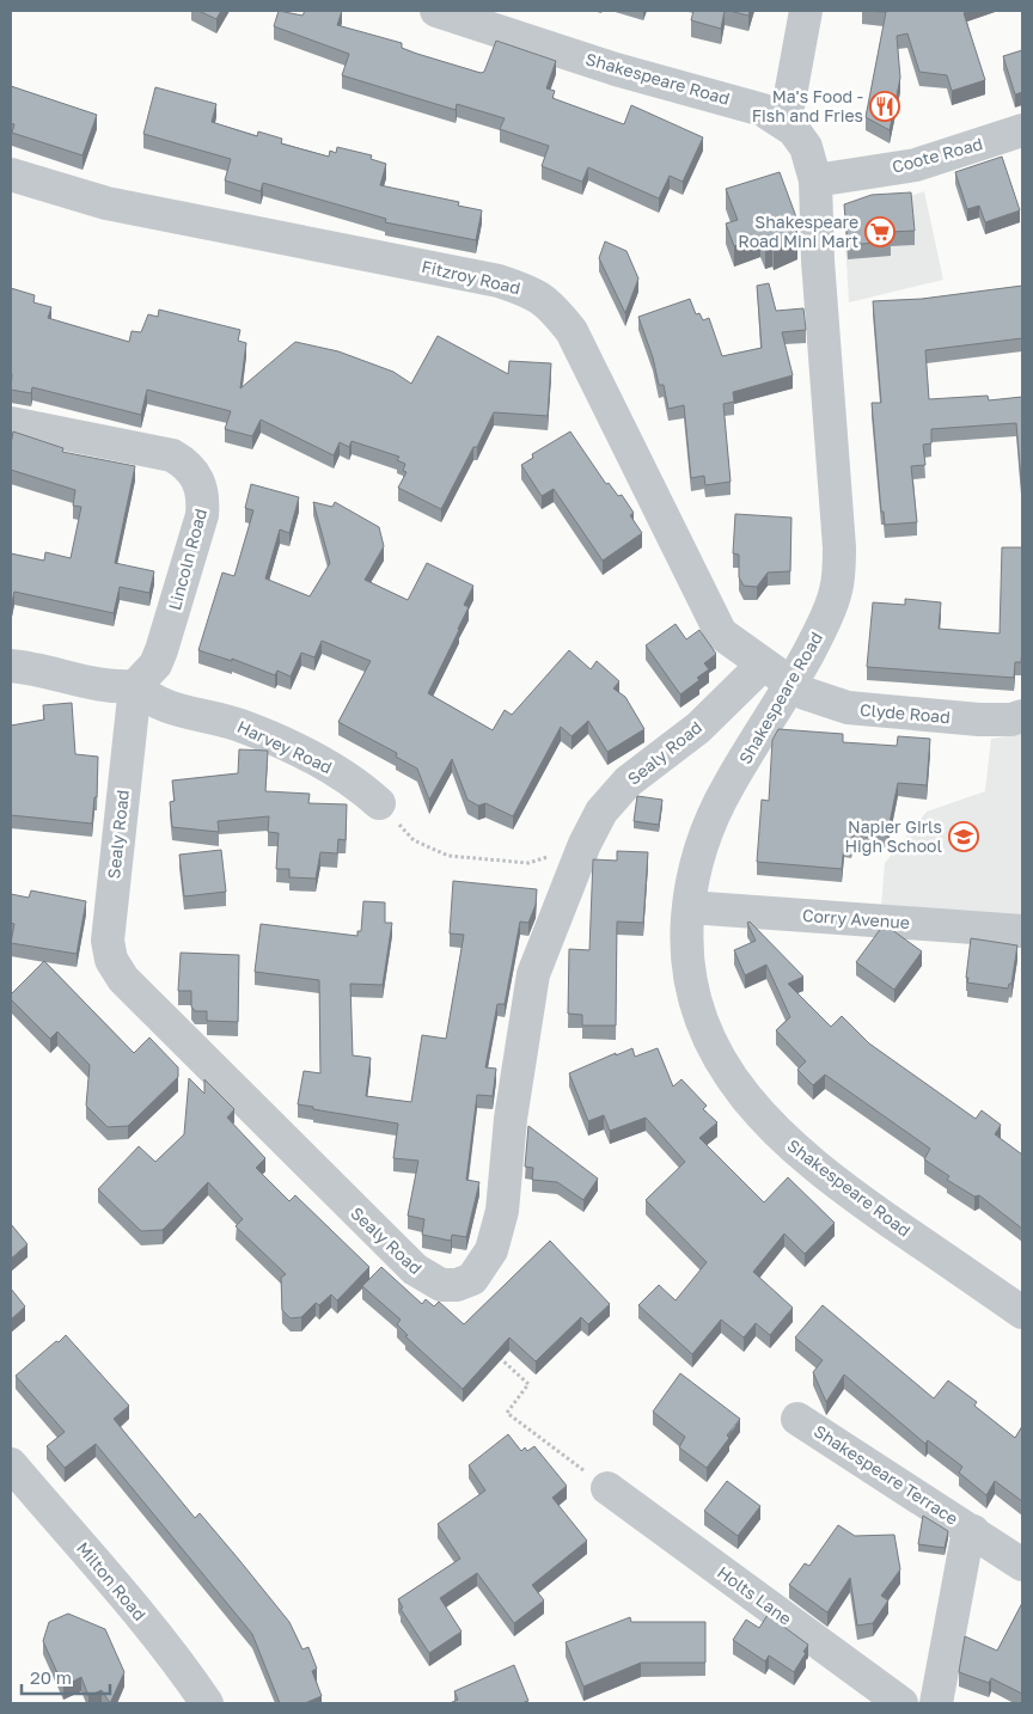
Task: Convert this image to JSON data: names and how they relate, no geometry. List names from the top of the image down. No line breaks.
{"streets":{"street":["Shakespeare Road","Coote Road","Fitzroy Road","Lincoln Road","Clyde Road","Harvey Road","Sealy Road","Corry Avenue","Shakespeare Terrace","Milton Road","Holts Lane"]},"crossings":[["Shakespeare Road","Coote Road"],["Shakespeare Road","Fitzroy Road"],["Shakespeare Road","Clyde Road"],["Shakespeare Road","Corry Avenue"],["Fitzroy Road","Clyde Road"],["Fitzroy Road","Sealy Road"],["Lincoln Road","Harvey Road"],["Lincoln Road","Sealy Road"],["Harvey Road","Sealy Road"]],"places":{"restaurant":["Ma's Food - Fish and Fries"],"supermarket":["Shakespeare Road Mini Mart"],"school or university":["Napier Girls High School"]},"scale_bar":"20 m"}
